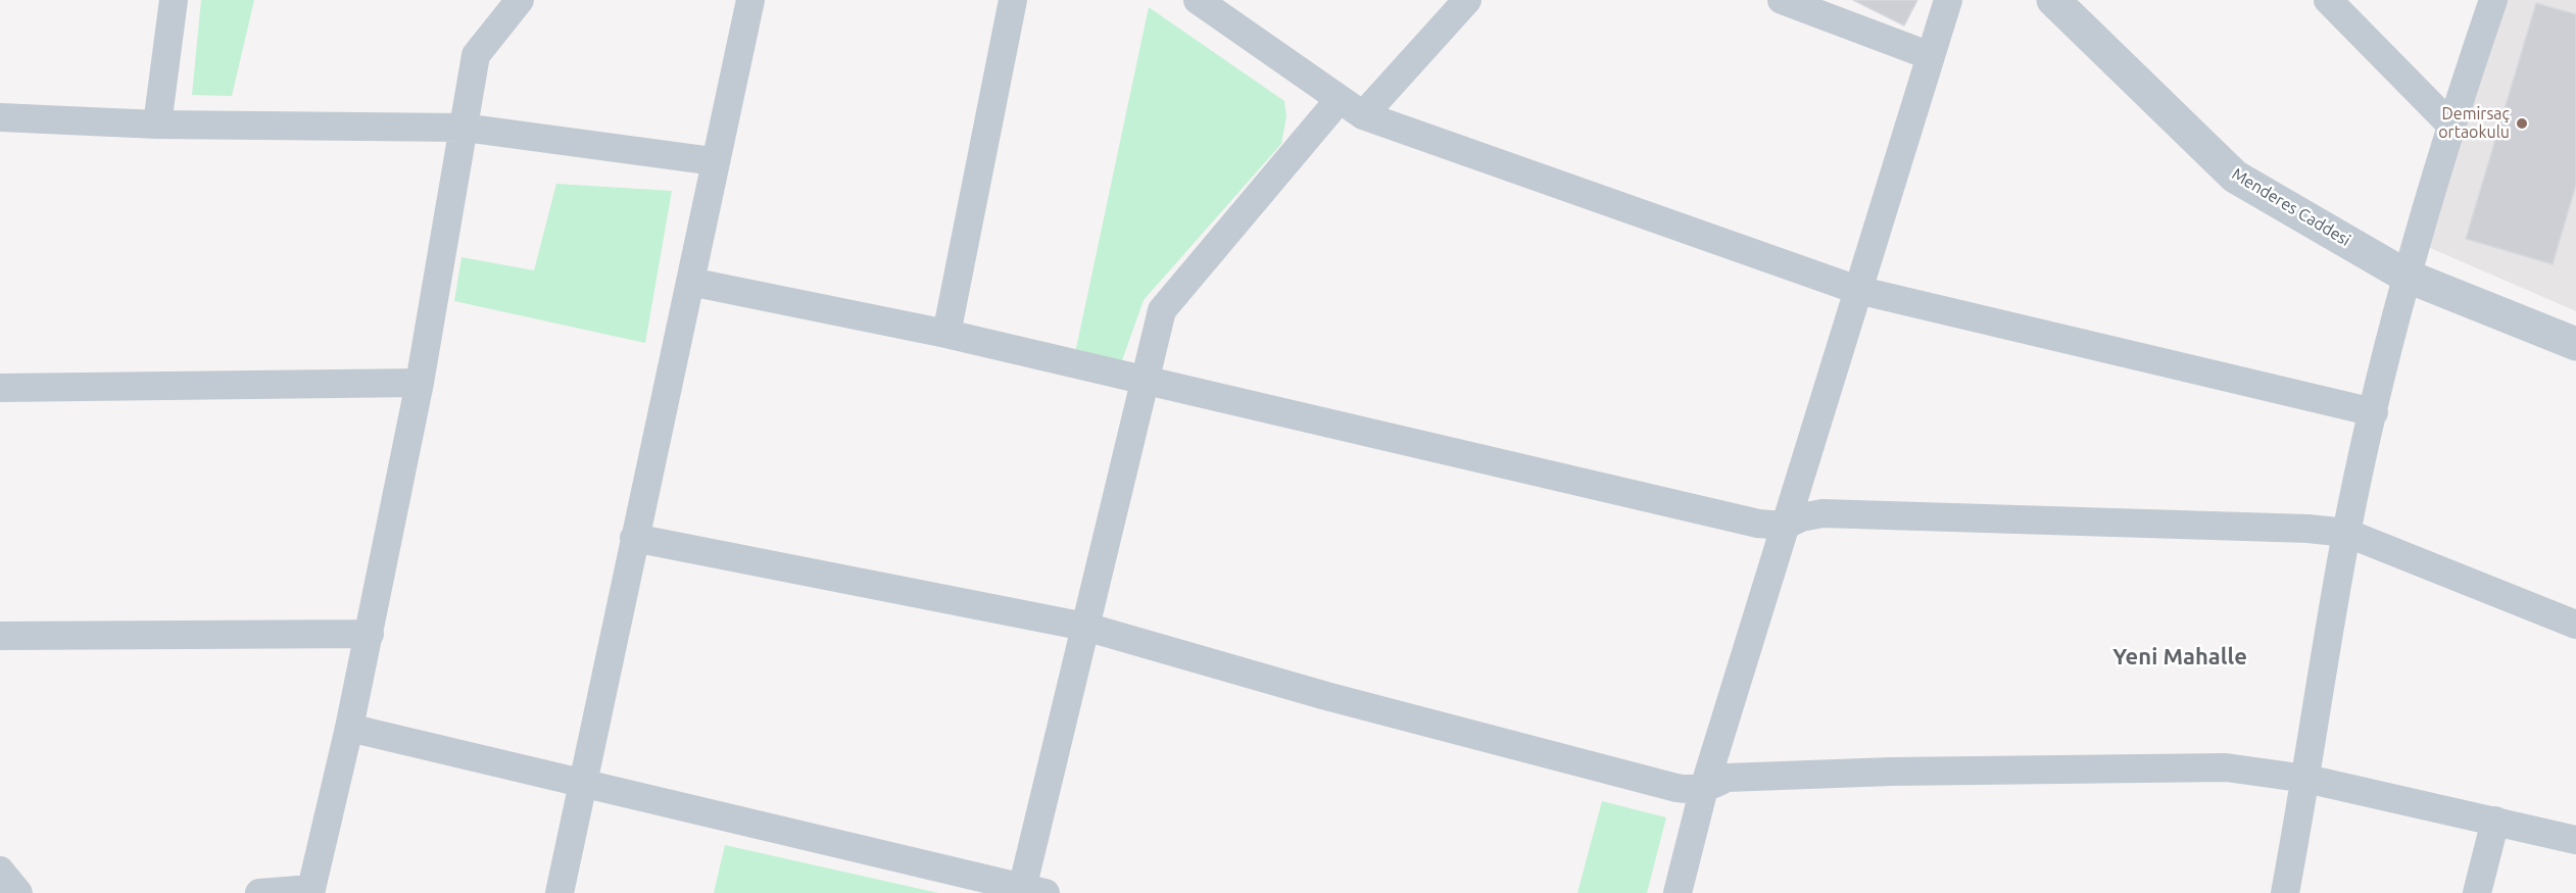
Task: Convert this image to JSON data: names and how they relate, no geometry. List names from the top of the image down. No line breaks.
{"streets":{"street":["Menderes Caddesi"]},"districts":["Yeni Mahalle"],"places":["Demirsaç ortaokulu"]}
